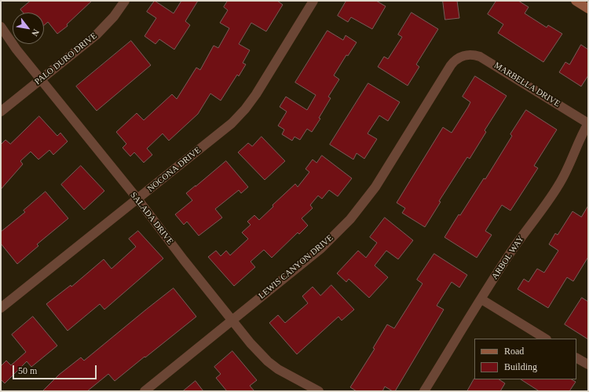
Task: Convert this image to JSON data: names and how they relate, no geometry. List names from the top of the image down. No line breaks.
{"streets":{"street":["PALO DURO DRIVE","MARBELLA DRIVE","NOCONA DRIVE","SALADA DRIVE","ARBOL WAY","LEWIS CANYON DRIVE"]},"crossings":[["PALO DURO DRIVE","SALADA DRIVE"],["MARBELLA DRIVE","ARBOL WAY"],["MARBELLA DRIVE","LEWIS CANYON DRIVE"],["NOCONA DRIVE","SALADA DRIVE"],["SALADA DRIVE","LEWIS CANYON DRIVE"]],"legend":["Road","Building"],"scale_bar":"50 m","north":"bottom right"}
